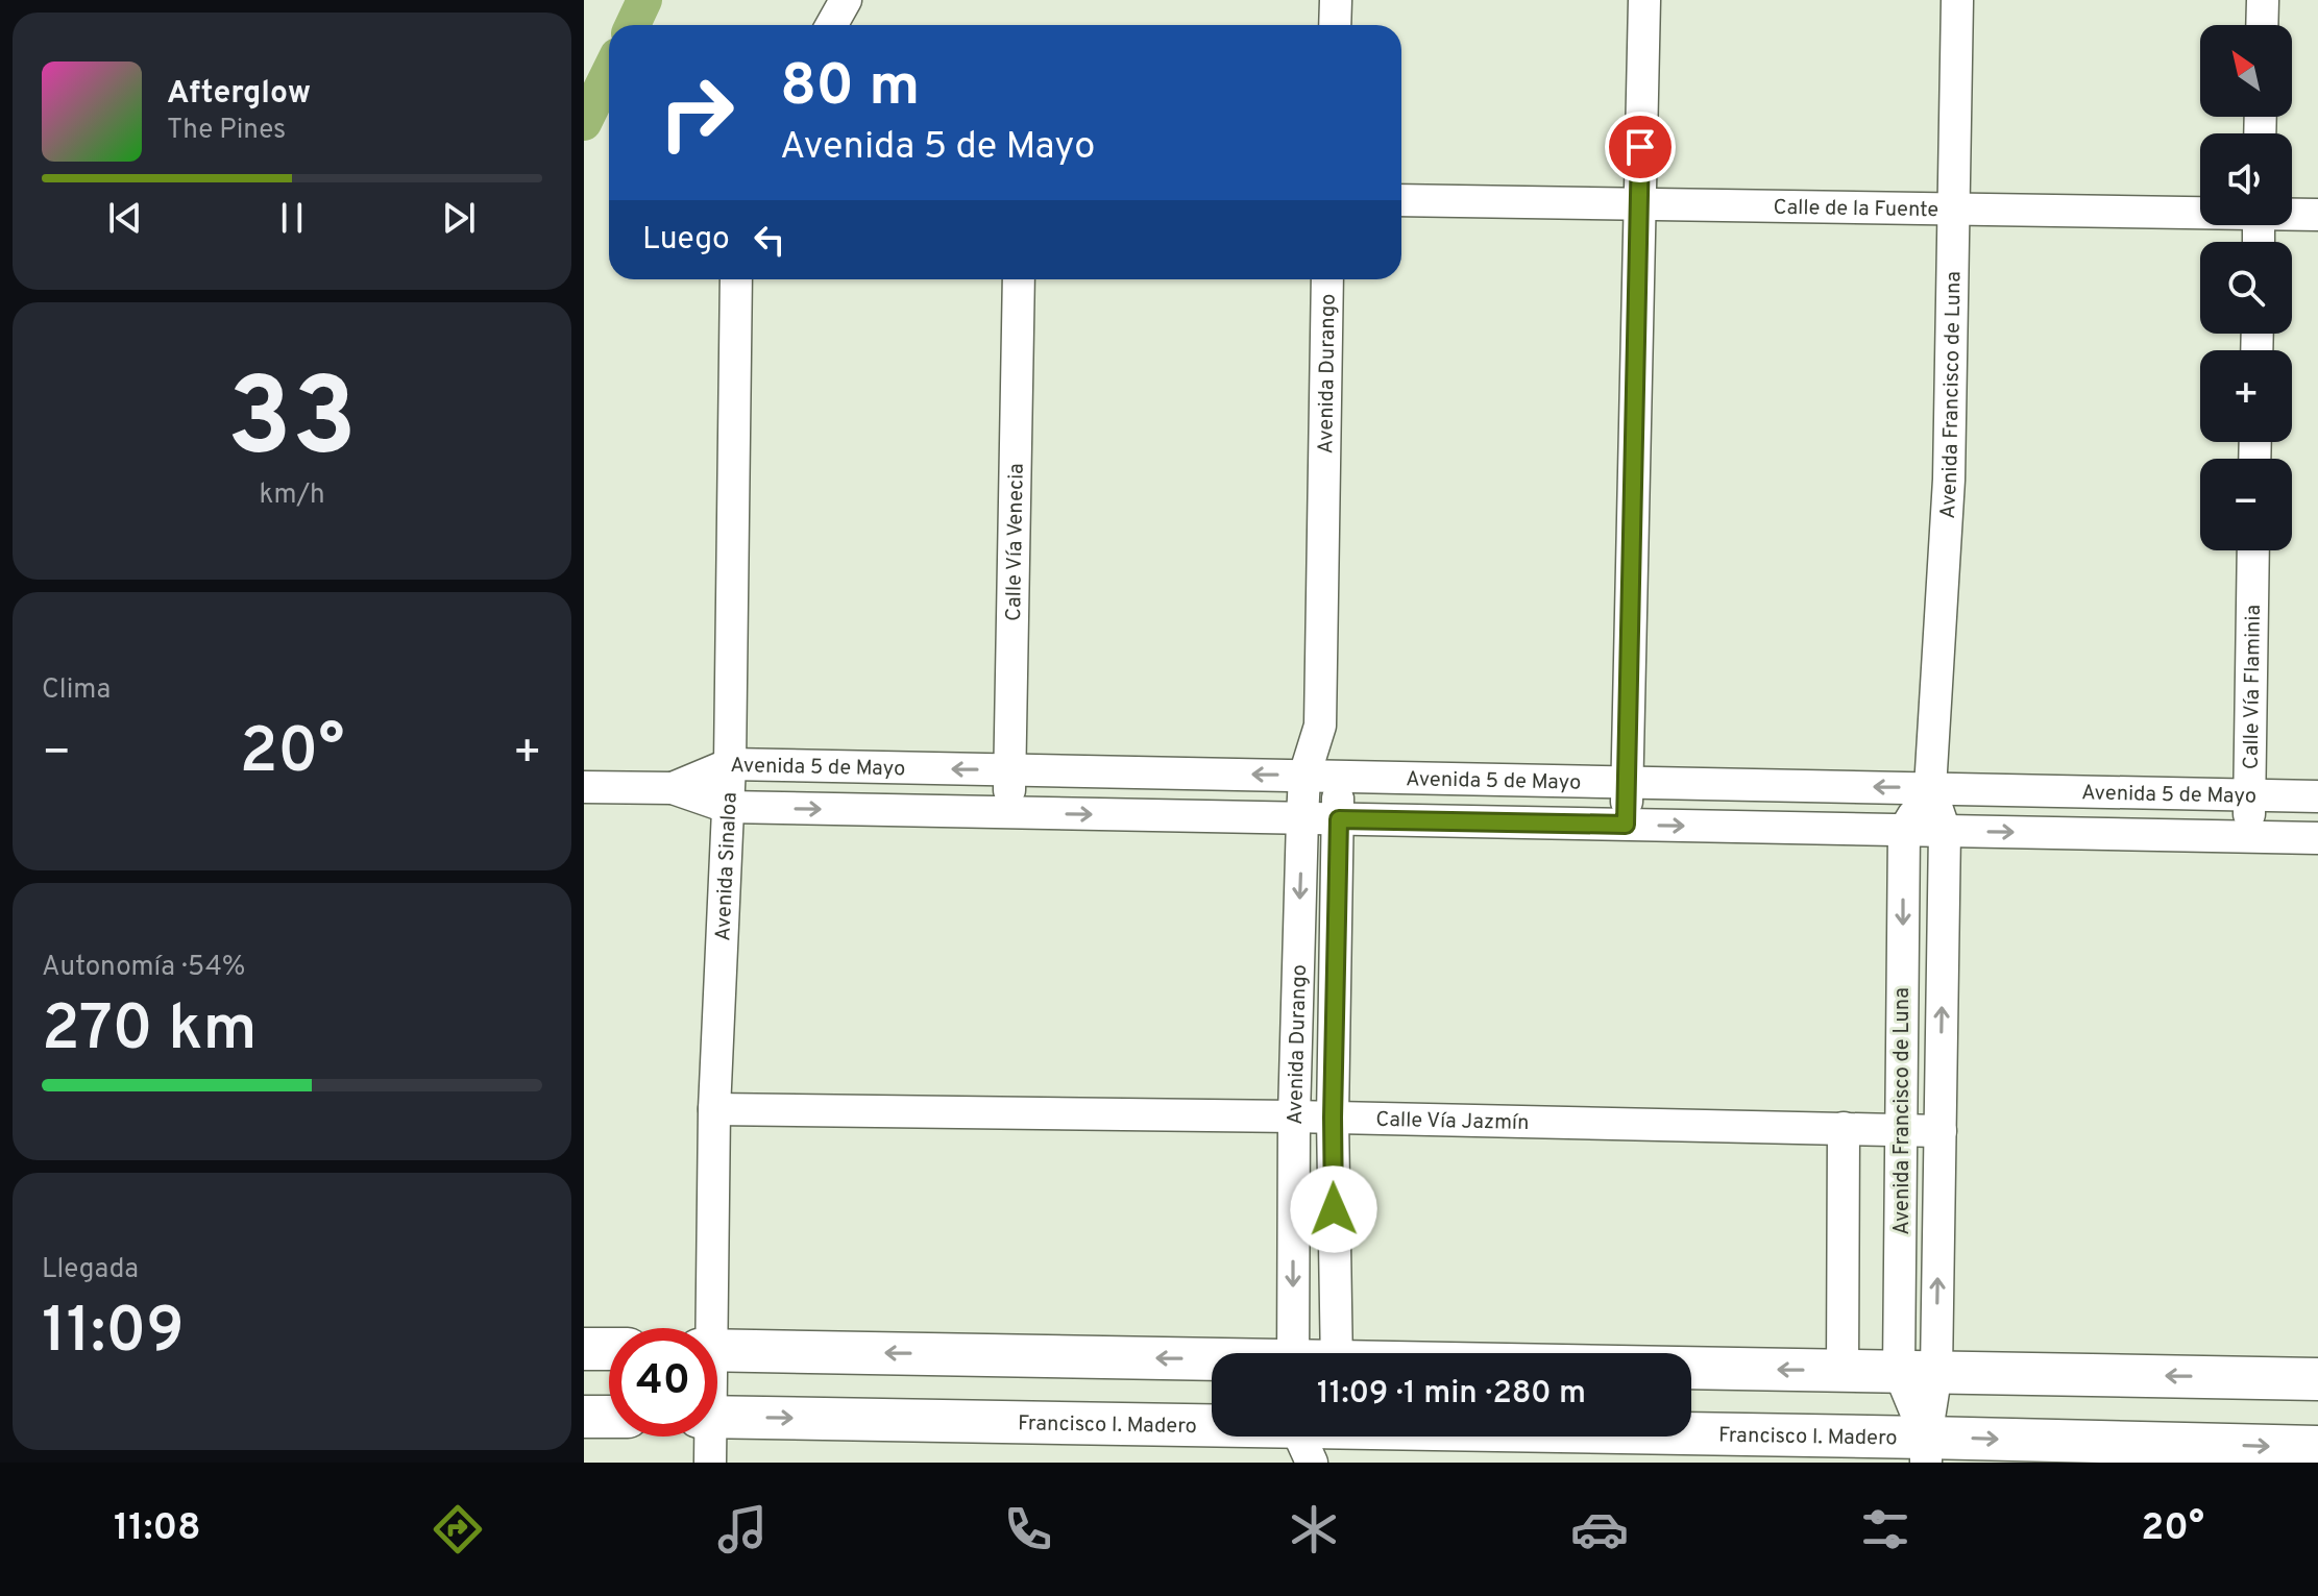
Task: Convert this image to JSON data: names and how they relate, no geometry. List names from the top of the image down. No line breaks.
{"streets":{"main road":["Francisco I. Madero"],"street":["Calle de la Fuente","Avenida Durango","Avenida Francisco de Luna","Calle Vía Venecia","Calle Vía Flaminia","Avenida 5 de Mayo","Avenida Sinaloa","Calle Vía Jazmín"]},"crossings":[["Calle de la Fuente","Avenida Francisco de Luna"],["Avenida Durango","Avenida 5 de Mayo"],["Avenida Durango","Calle Vía Jazmín"],["Avenida Francisco de Luna","Avenida 5 de Mayo"],["Avenida Francisco de Luna","Calle Vía Jazmín"],["Avenida Francisco de Luna","Francisco I. Madero"],["Calle Vía Venecia","Avenida 5 de Mayo"],["Calle Vía Flaminia","Avenida 5 de Mayo"],["Avenida 5 de Mayo","Avenida Sinaloa"],["Avenida Sinaloa","Calle Vía Jazmín"]],"north":"top left","page":{"map_buttons":["+","−"],"turn":["80 m","Avenida 5 de Mayo"],"song":["Afterglow","The Pines"],"then":"Luego","tile":[["33","km/h"],"Clima",["Autonomía · 54%","270 km"],["Llegada","11:09"]],"heat":["−","20°","+"],"limit":"40","trip":"11:09 · 1 min · 280 m","tabs":["11:08","20°"]}}
